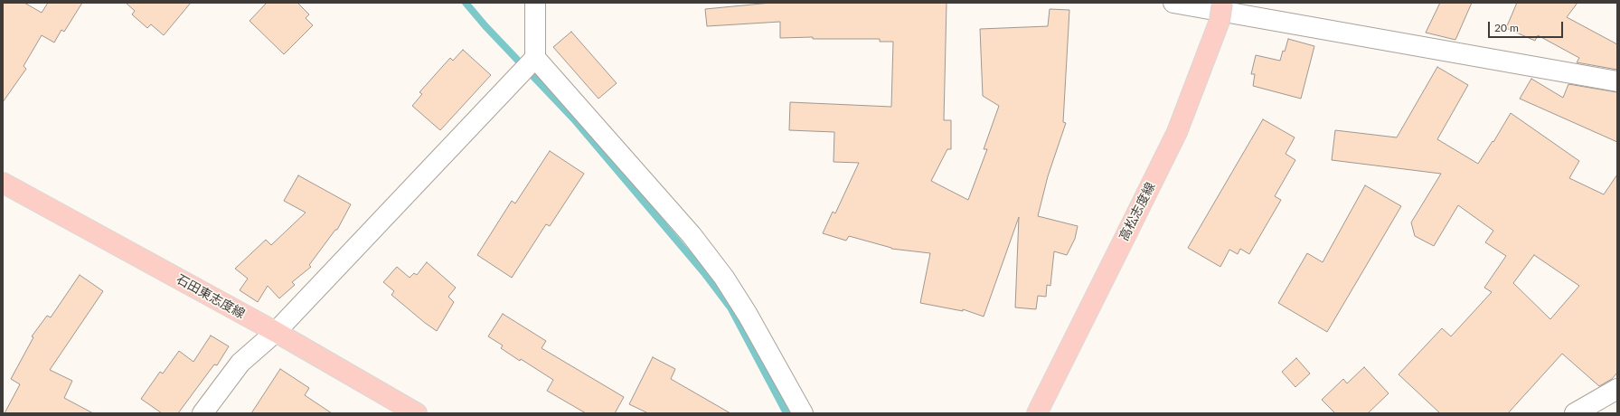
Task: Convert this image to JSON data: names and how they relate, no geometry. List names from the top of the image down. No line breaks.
{"streets":{"main road":["高松志度線","石田東志度線"]},"scale_bar":"20 m"}
